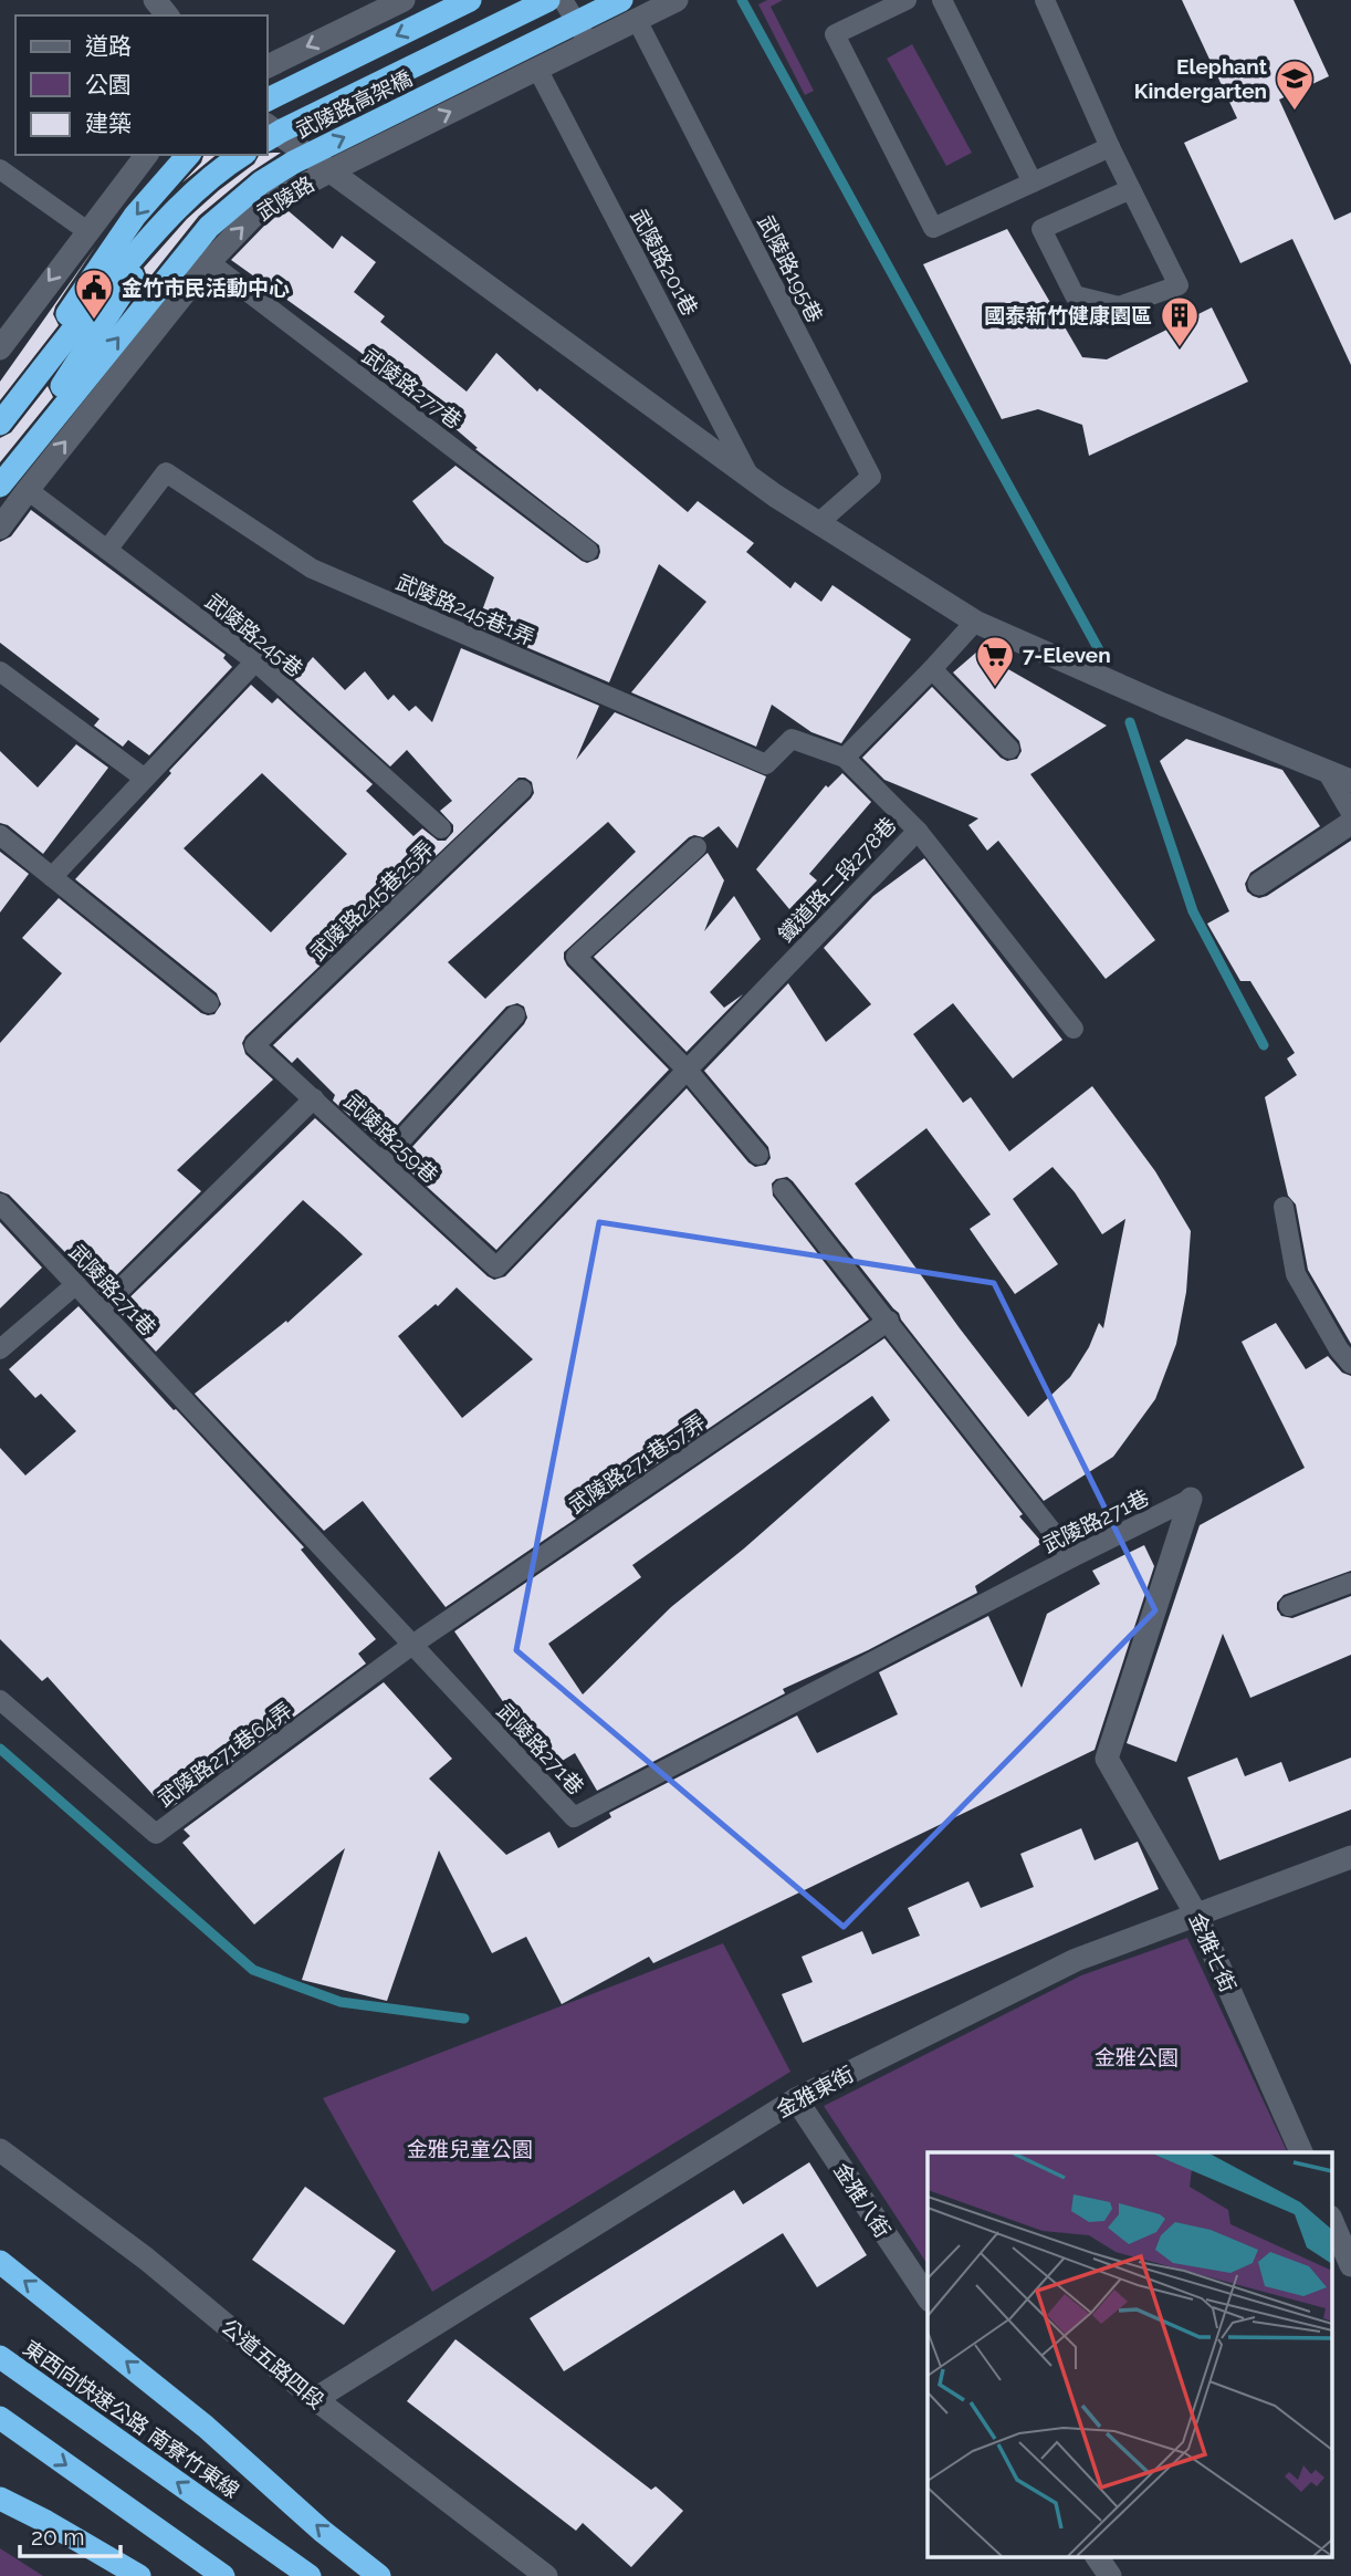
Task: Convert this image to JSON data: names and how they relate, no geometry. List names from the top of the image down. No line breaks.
{"streets":{"highway":["武陵路高架橋","東西向快速公路 南寮竹東線"],"street":["武陵路","金雅七街","金雅東街","金雅八街","公道五路四段"],"lane":["武陵路201巷","武陵路195巷","武陵路277巷","武陵路245巷1弄","武陵路245巷","鐵道路二段278巷","武陵路245巷25弄","武陵路259巷","武陵路271巷","武陵路271巷57弄","武陵路271巷64弄"]},"crossings":[["武陵路","武陵路201巷"],["武陵路","武陵路195巷"],["武陵路","武陵路277巷"],["武陵路","武陵路245巷"],["武陵路245巷1弄","武陵路245巷"],["武陵路245巷1弄","鐵道路二段278巷"],["鐵道路二段278巷","武陵路259巷"],["武陵路245巷25弄","武陵路259巷"],["武陵路271巷","武陵路271巷57弄"],["武陵路271巷","武陵路271巷64弄"],["武陵路271巷","金雅七街"],["武陵路271巷57弄","武陵路271巷64弄"],["金雅七街","金雅東街"],["金雅東街","金雅八街"],["金雅東街","公道五路四段"]],"parks":["金雅公園","金雅兒童公園"],"places":{"school or university":["Elephant Kindergarten"],"public building":["金竹市民活動中心"],"building":["國泰新竹健康園區"],"supermarket":["7-Eleven"]},"legend":["道路","公園","建築"],"scale_bar":"20 m"}
